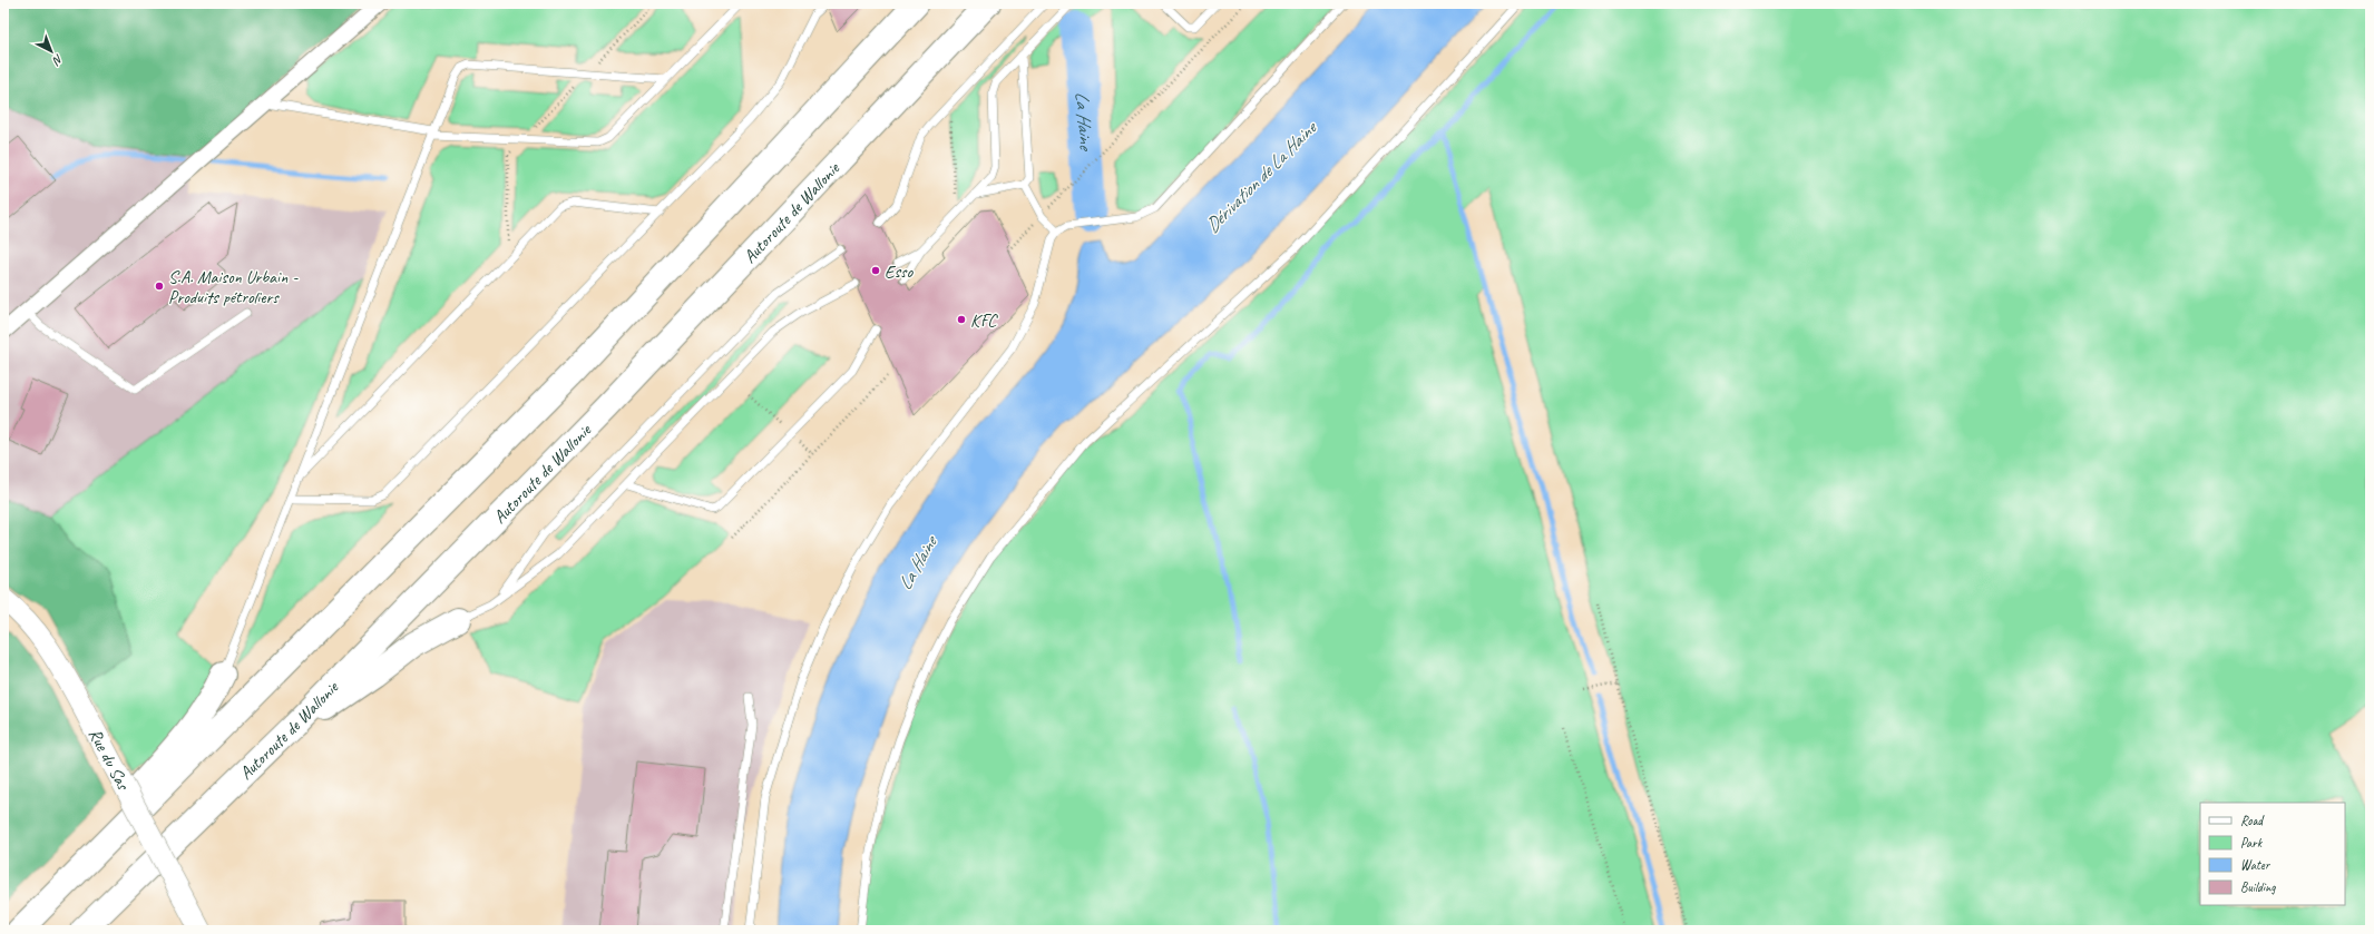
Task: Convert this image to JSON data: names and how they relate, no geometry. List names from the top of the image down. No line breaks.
{"streets":{"highway":["Autoroute de Wallonie"],"street":["Rue du Sas"]},"water":["La Haine","Dérivation de La Haine"],"places":["Esso","S.A. Maison Urbain - Produits pétroliers","KFC"],"legend":["Road","Park","Water","Building"],"north":"bottom right"}
